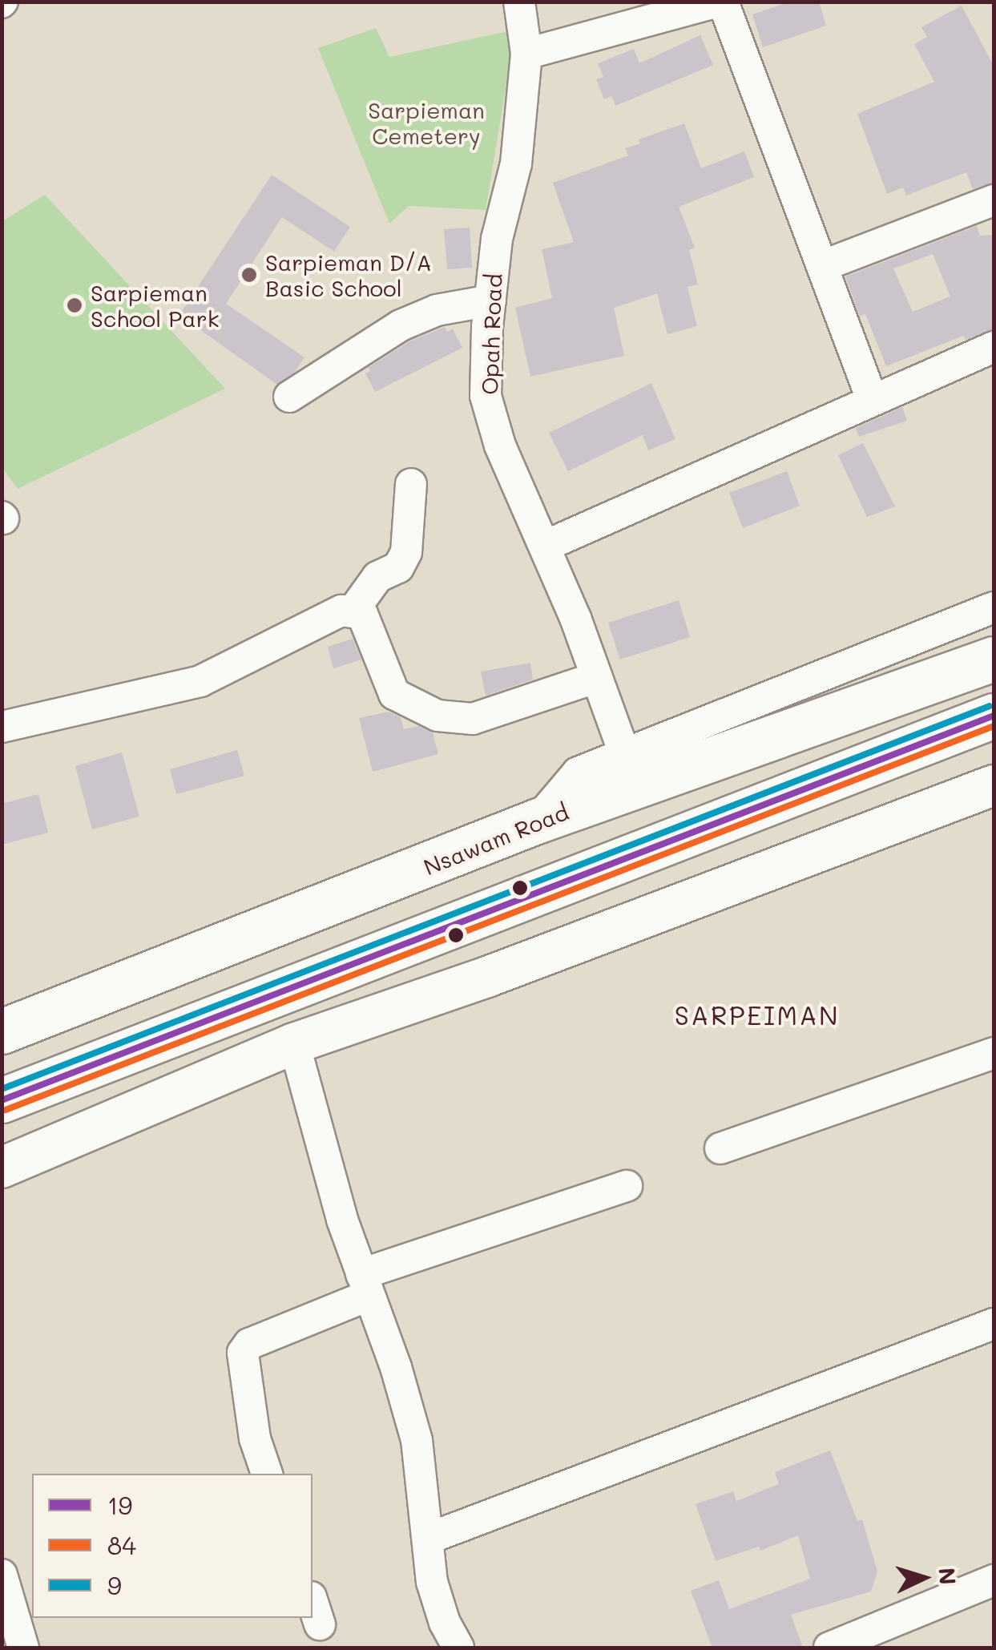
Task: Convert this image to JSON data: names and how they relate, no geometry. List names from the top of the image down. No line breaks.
{"streets":{"highway":["Nsawam Road"],"street":["Opah Road"]},"crossings":[["Opah Road","Nsawam Road"]],"districts":["SARPEIMAN"],"parks":["Sarpieman Cemetery"],"places":["Sarpieman D/A Basic School","Sarpieman School Park"],"lines":["transit line 9","transit line 19","transit line 84"],"legend":["19","84","9"],"north":"right"}
